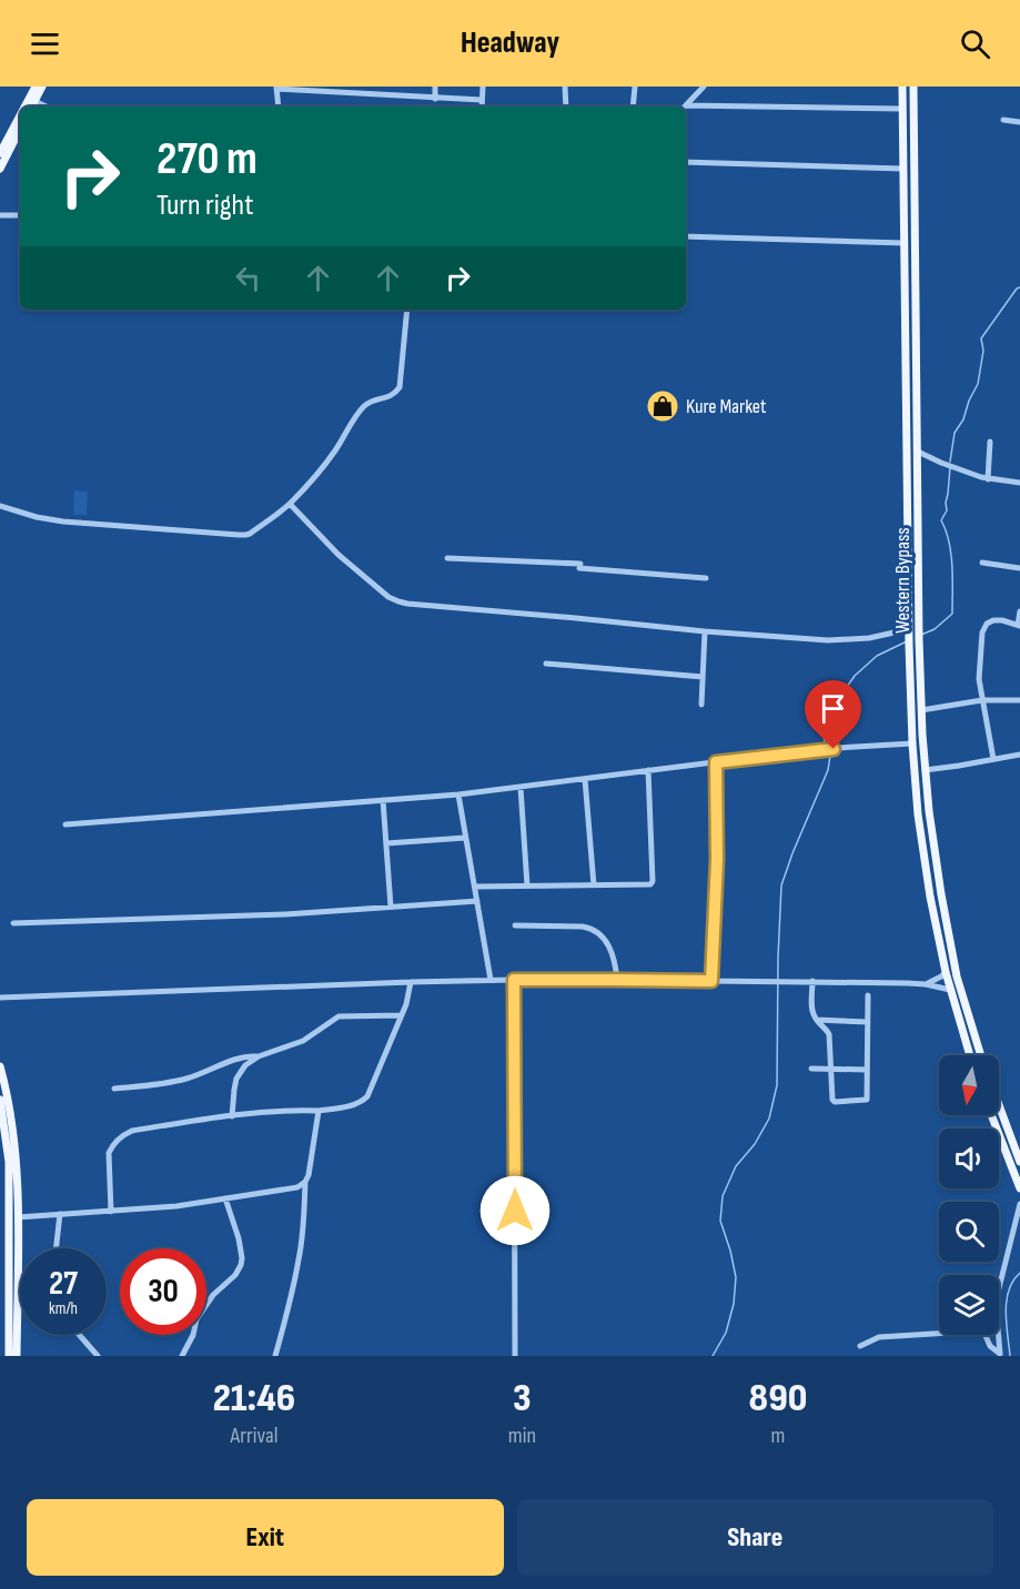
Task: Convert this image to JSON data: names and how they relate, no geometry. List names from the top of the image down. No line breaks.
{"streets":{"main road":["Western Bypass"]},"places":{"shop":["Kure Market"]},"north":"bottom","page":{"header":"Headway","turn":["270 m","Turn right"],"speed":"27 km/h","limit":"30","eta":["21:46","Arrival","3","min","890","m"],"buttons":["Exit","Share"]}}
